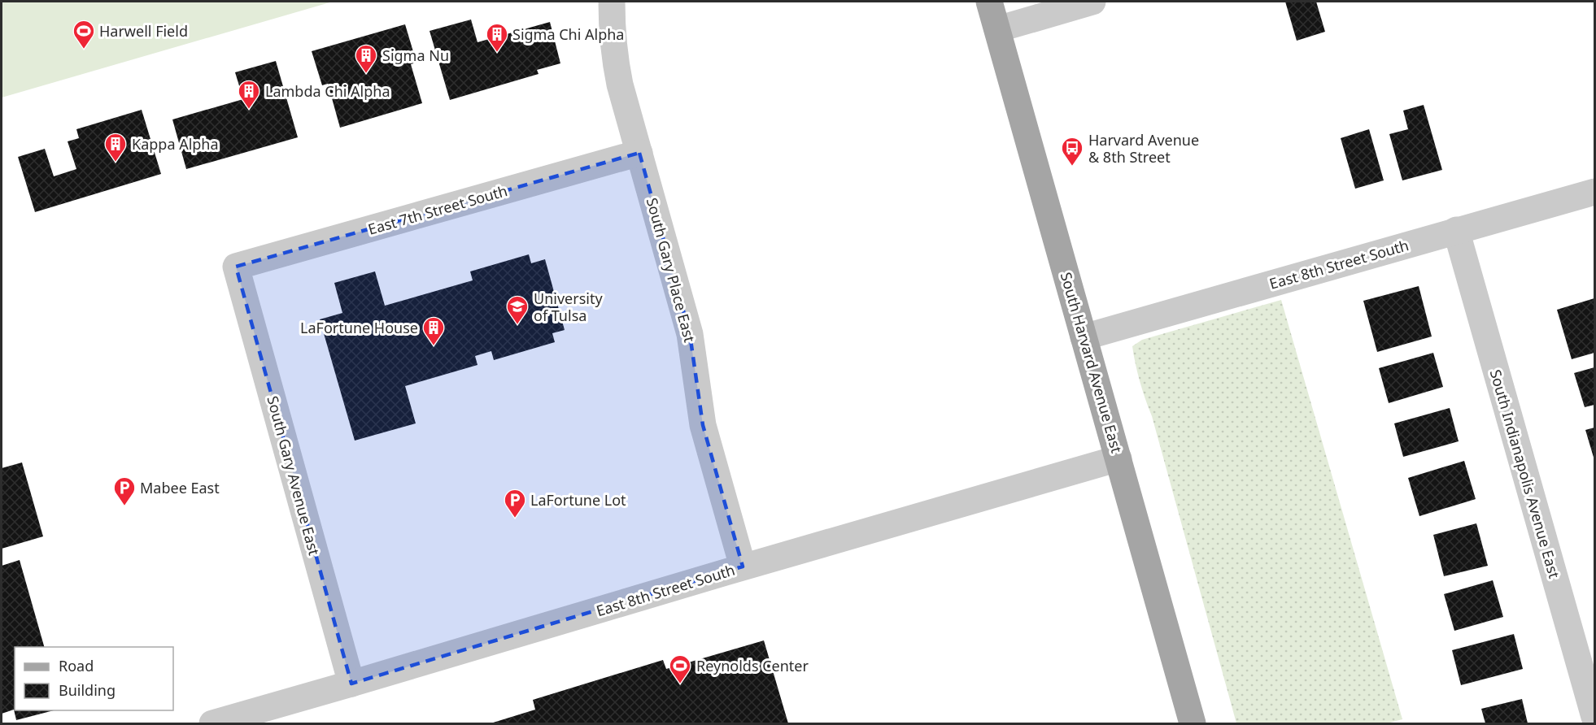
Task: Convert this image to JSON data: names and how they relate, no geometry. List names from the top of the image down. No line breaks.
{"streets":{"main road":["South Harvard Avenue East"],"street":["East 7th Street South","East 8th Street South","South Gary Place East","South Indianapolis Avenue East","South Gary Avenue East"]},"crossings":[["East 7th Street South","South Gary Place East"],["East 7th Street South","South Gary Avenue East"],["East 8th Street South","South Gary Place East"],["East 8th Street South","South Harvard Avenue East"],["East 8th Street South","South Indianapolis Avenue East"],["East 8th Street South","South Gary Avenue East"]],"places":{"sports":["Harwell Field","Reynolds Center"],"building":["Sigma Chi Alpha","Sigma Nu","Lambda Chi Alpha","Kappa Alpha","LaFortune House"],"bus stop":["Harvard Avenue & 8th Street"],"school or university":["University of Tulsa"],"parking":["Mabee East","LaFortune Lot"]},"legend":["Road","Building"]}
